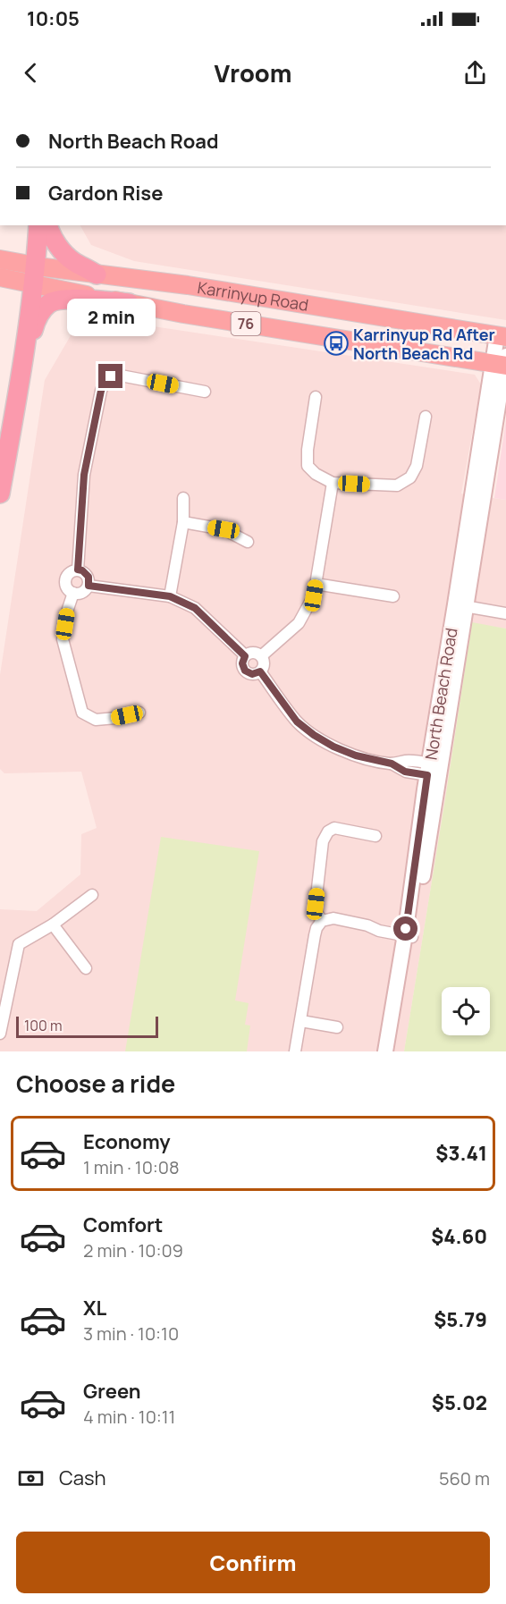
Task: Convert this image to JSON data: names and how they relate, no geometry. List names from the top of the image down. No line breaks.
{"streets":{"highway":["Karrinyup Road","76"],"main road":["North Beach Road"]},"crossings":[["Karrinyup Road","North Beach Road"]],"places":{"bus stop":["Karrinyup Rd After North Beach Rd"]},"scale_bar":"100 m","page":{"status":"10:05","header":"Vroom","banner":["North Beach Road","Gardon Rise"],"bubble":"2 min","scale":"100 m","heading":"Choose a ride","list":[{"name":"Economy","note":"1 min · 10:08","value":"$3.41"},{"name":"Comfort","note":"2 min · 10:09","value":"$4.60"},{"name":"XL","note":"3 min · 10:10","value":"$5.79"},{"name":"Green","note":"4 min · 10:11","value":"$5.02"}],"pay":["Cash","560 m"],"buttons":"Confirm"}}
